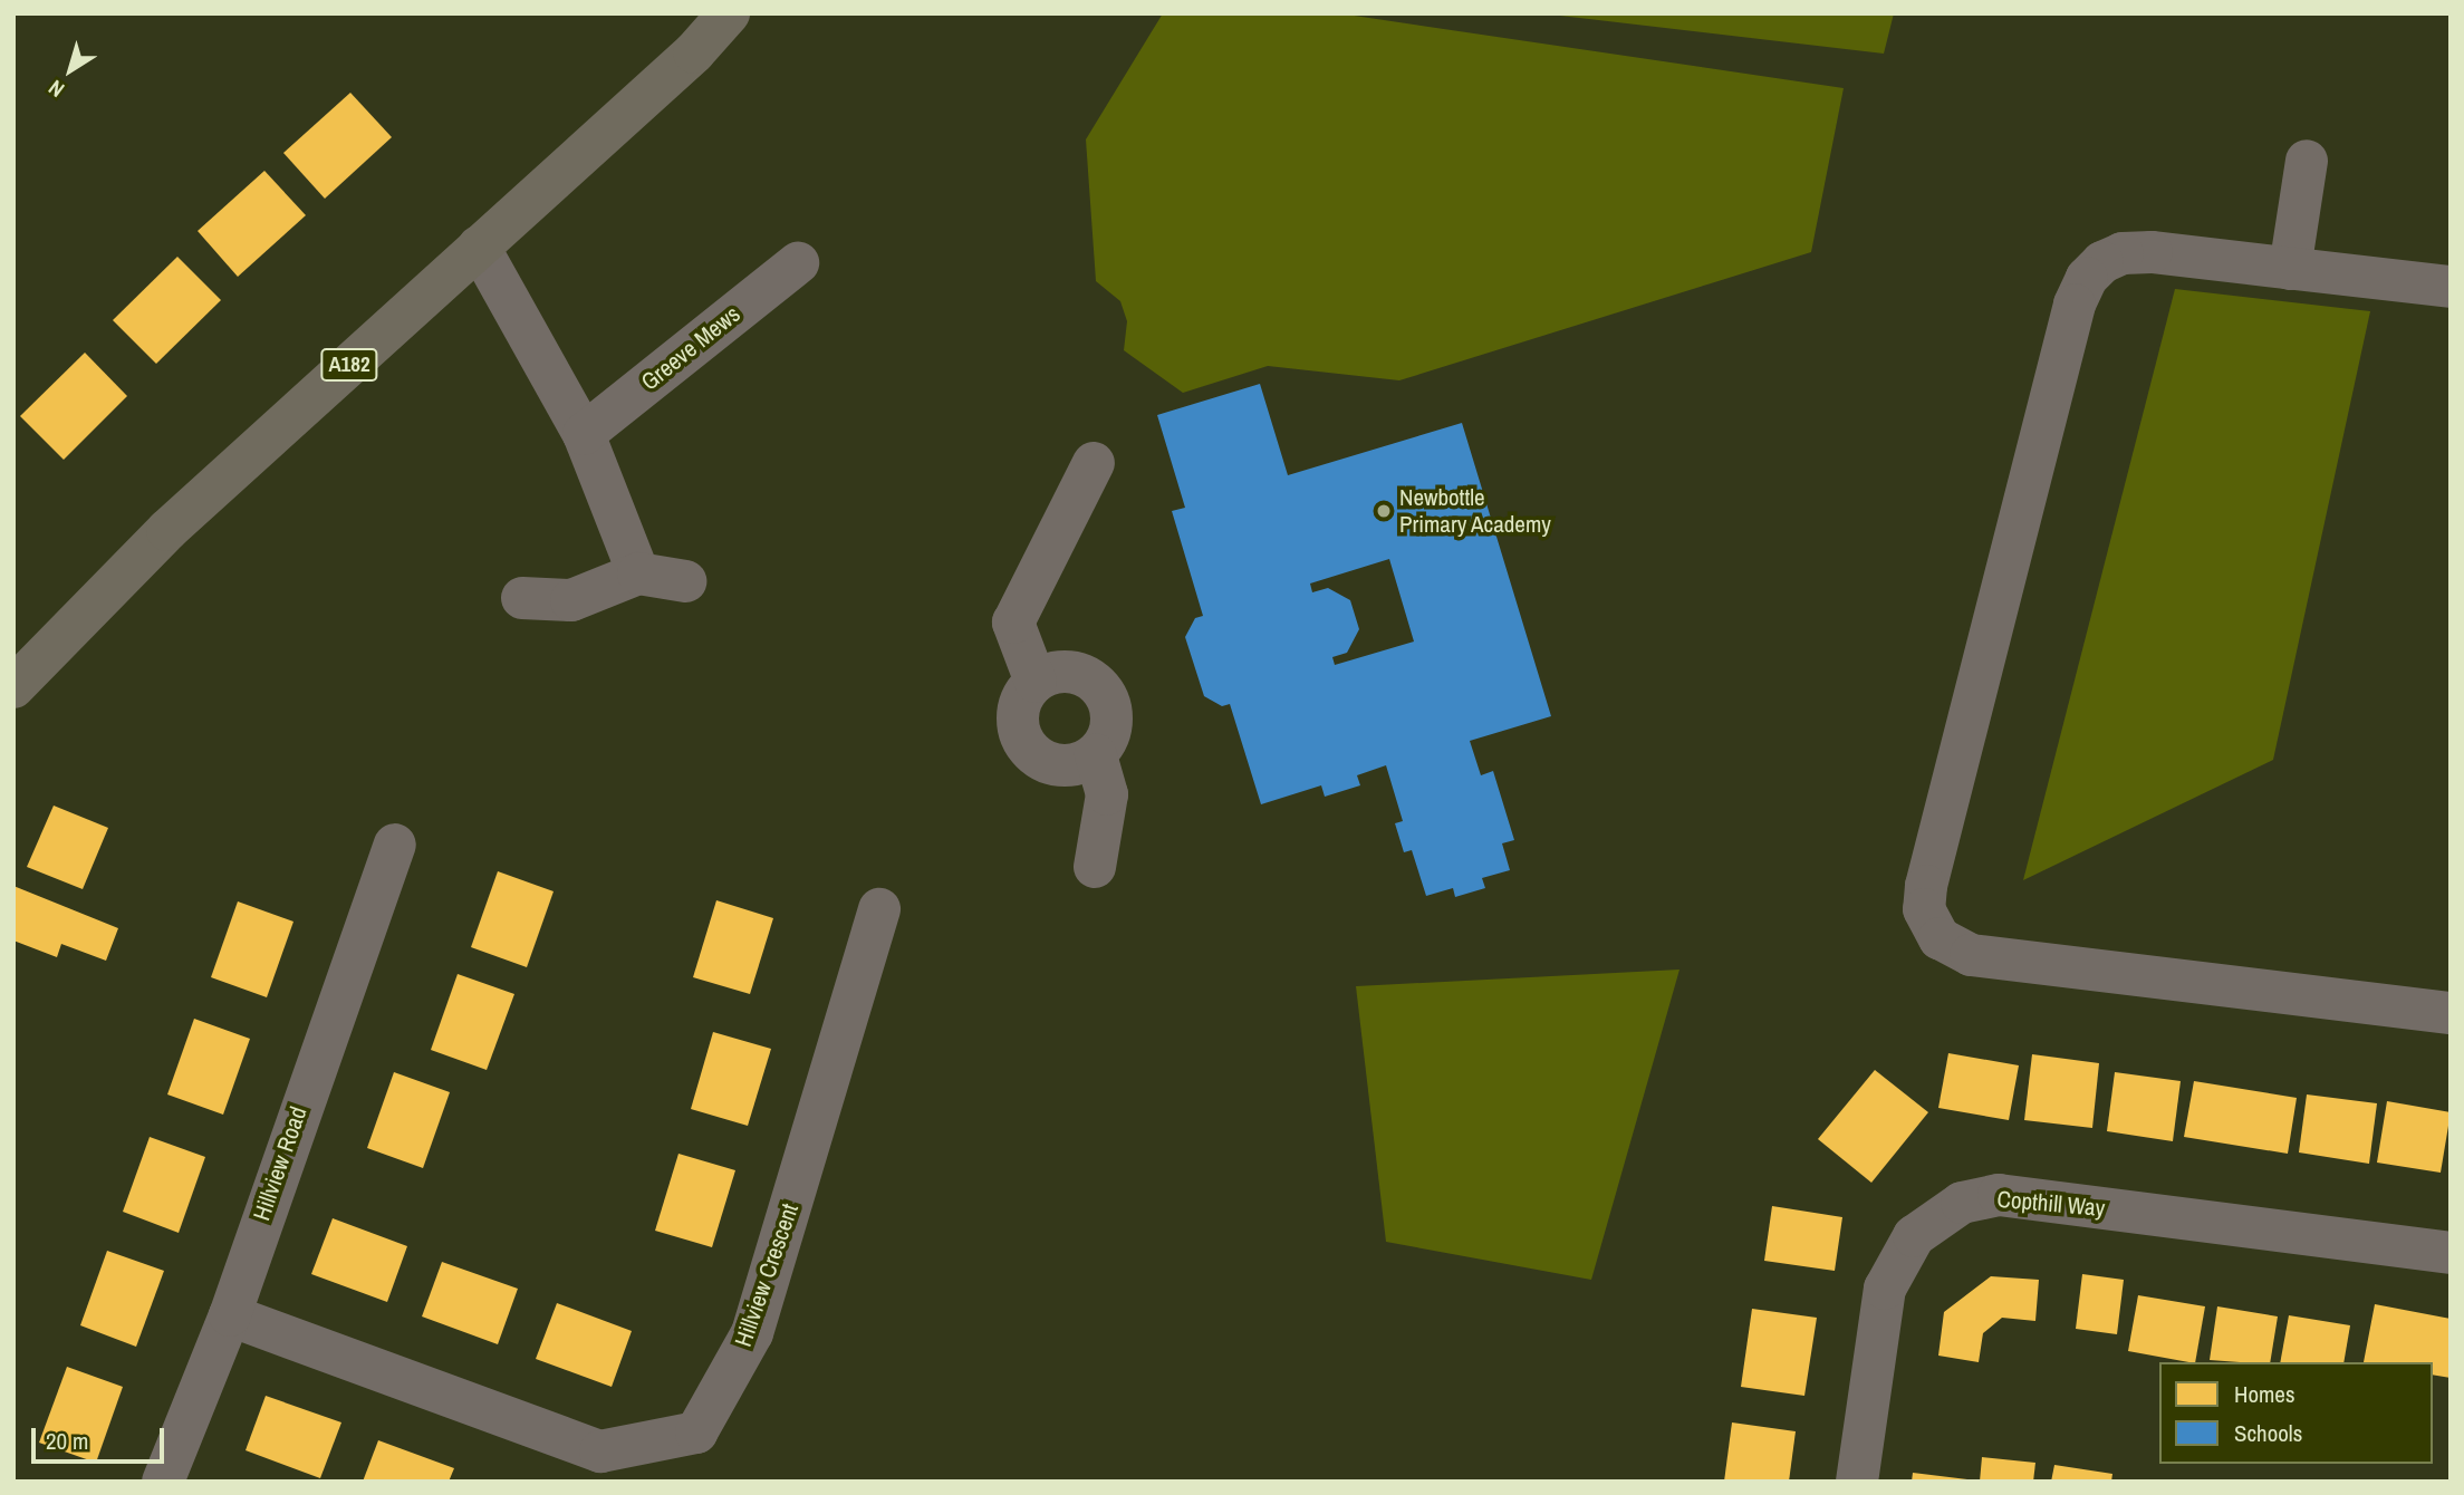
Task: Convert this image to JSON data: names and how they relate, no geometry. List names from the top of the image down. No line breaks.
{"streets":{"main road":["A182"],"street":["Greeve Mews","Hillview Road","Copthill Way","Hillview Crescent"]},"crossings":[["Hillview Road","Hillview Crescent"]],"places":["Newbottle Primary Academy"],"legend":["Homes","Schools"],"scale_bar":"20 m","north":"bottom left"}
